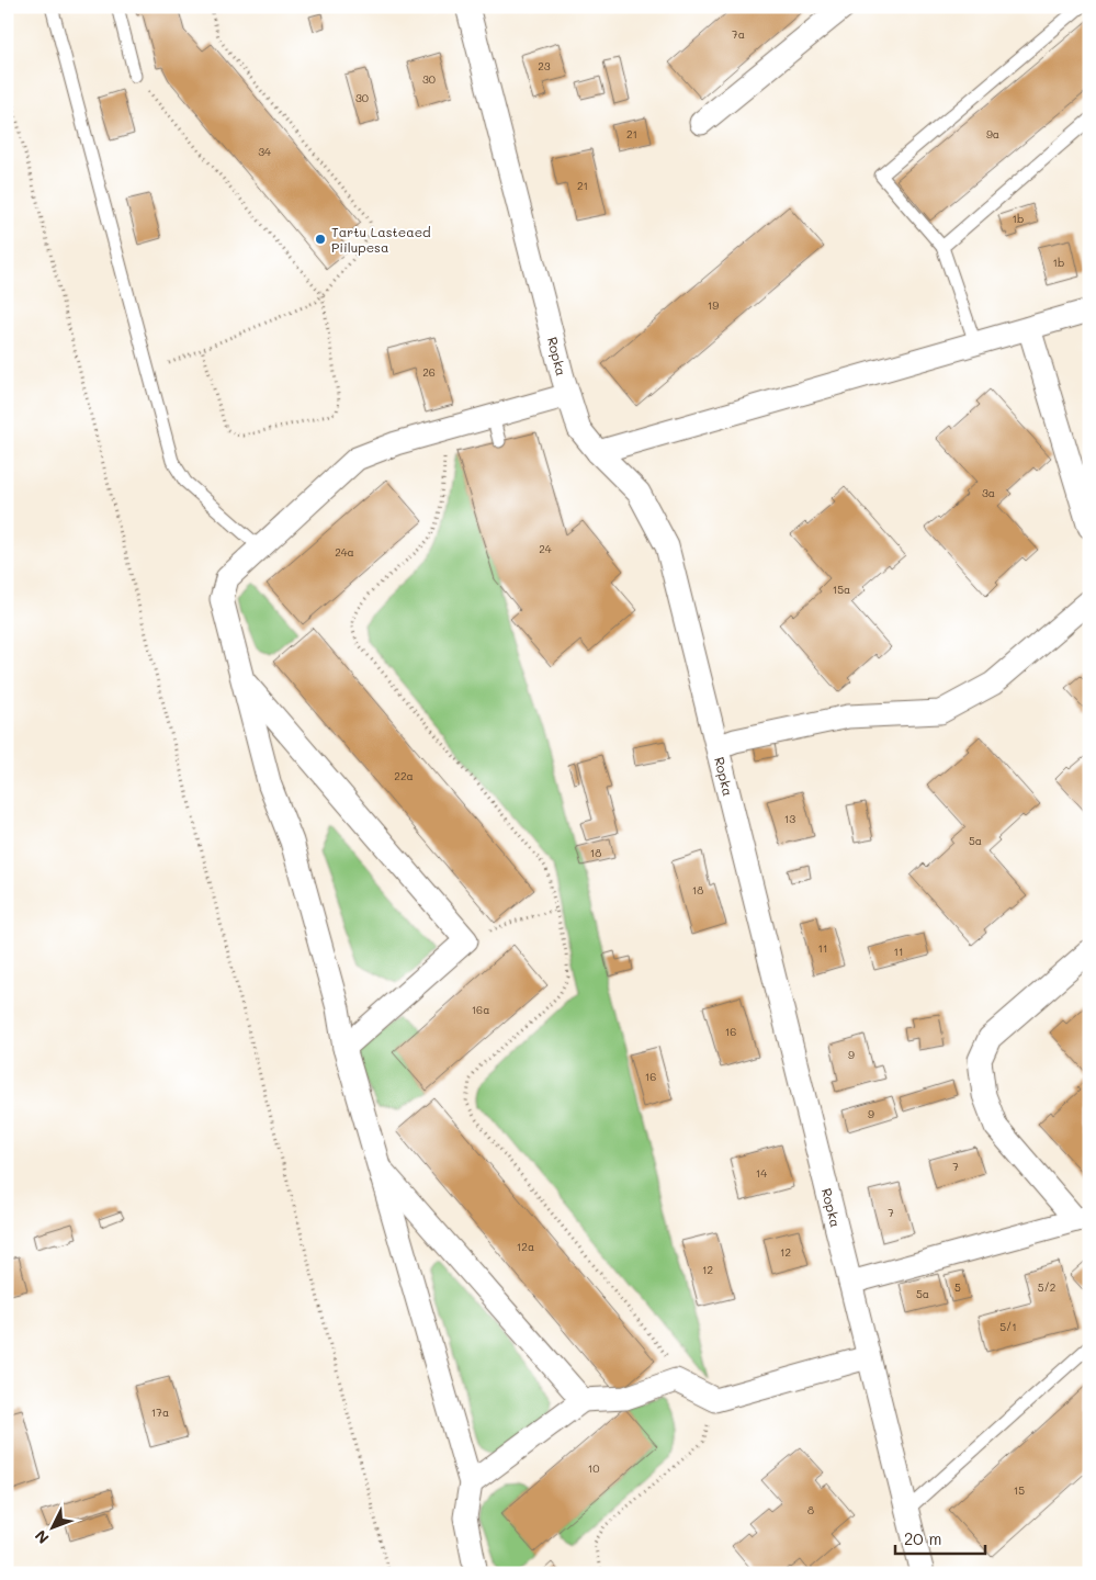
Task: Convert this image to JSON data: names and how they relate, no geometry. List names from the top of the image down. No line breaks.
{"streets":{"street":["Ropka"]},"places":["Tartu Lasteaed Piilupesa"],"house_numbers":["7a","23","30","30","21","9a","34","21","1b","1b","19","26","3a","24","24a","15a","22a","13","5a","18","18","11","11","16a","16","9","16","9","7","14","7","12a","12","12","5","5/2","5a","5/1","17a","10","15","8"],"scale_bar":"20 m","north":"bottom left"}
